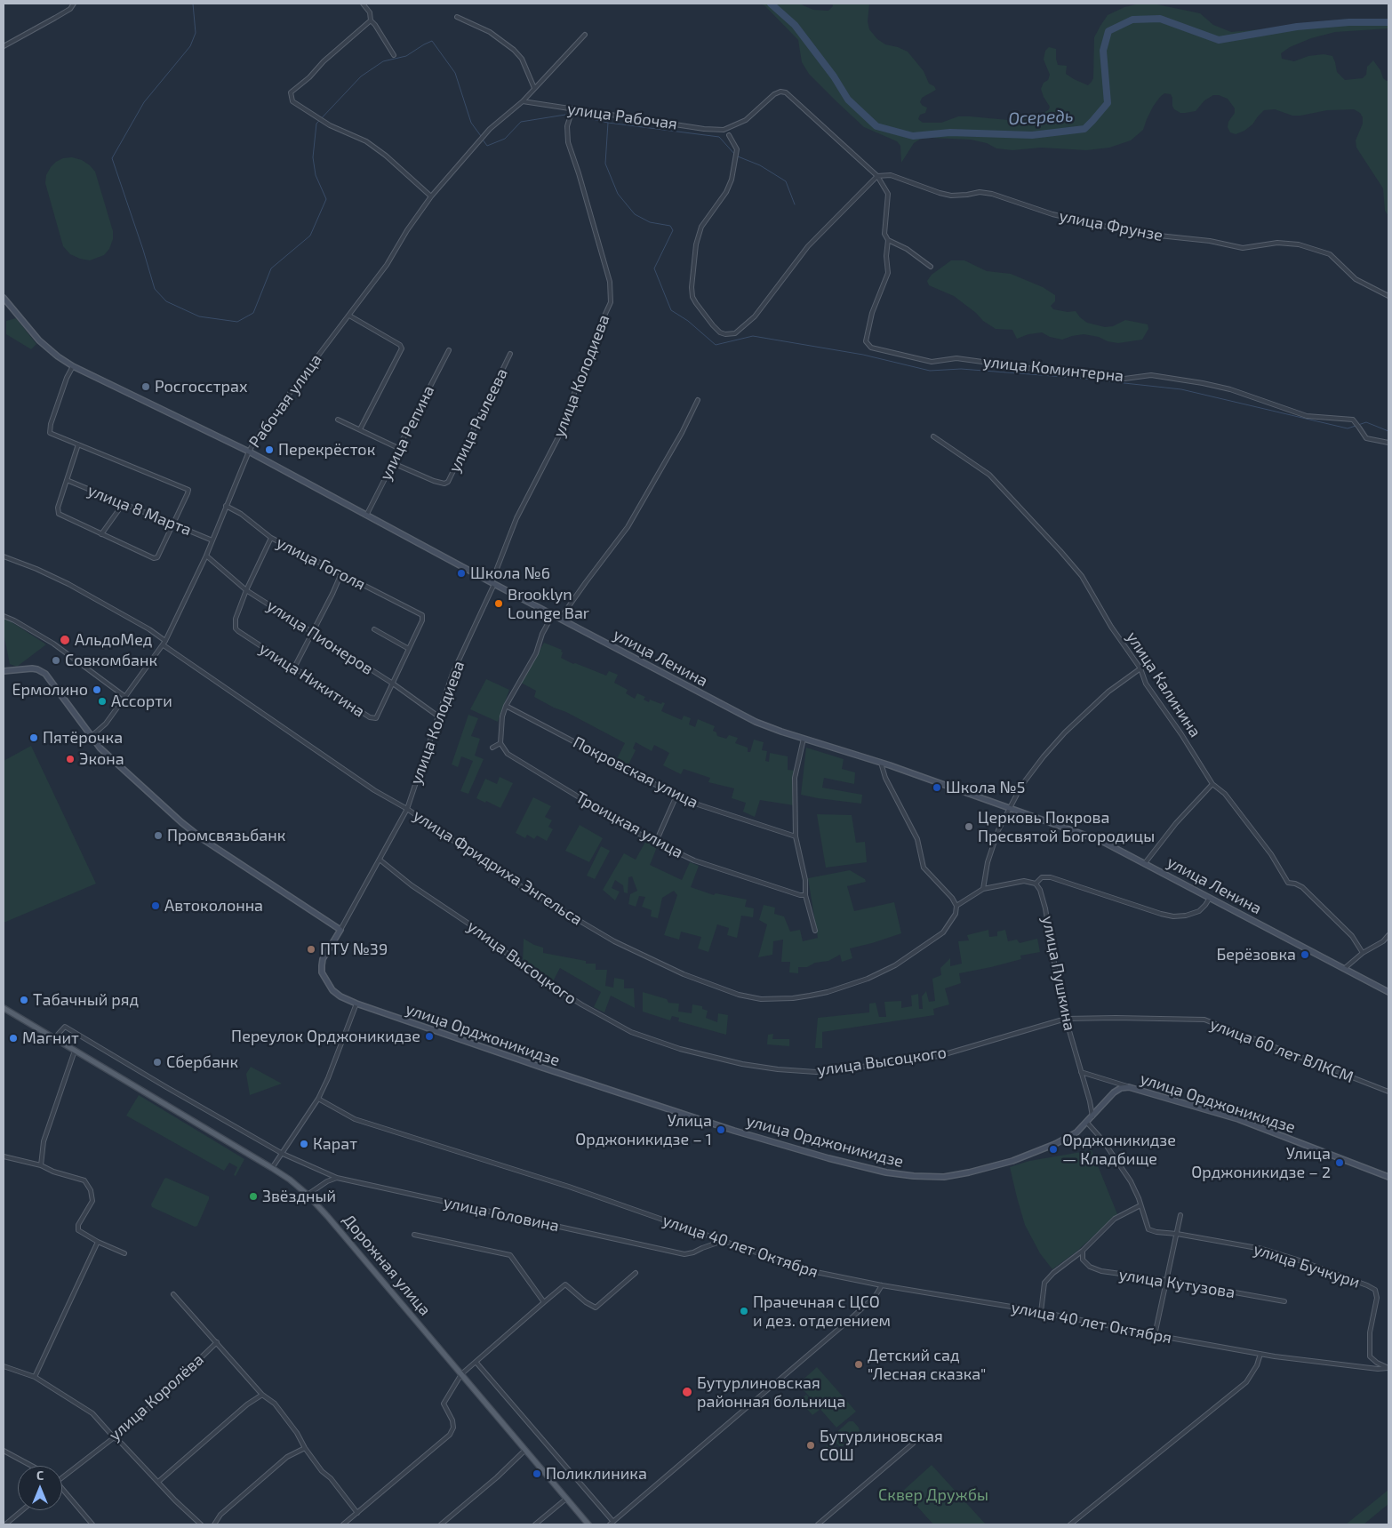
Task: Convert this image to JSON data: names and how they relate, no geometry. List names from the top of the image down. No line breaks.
{"streets":{"main road":["улица Ленина","улица Орджоникидзе","Дорожная улица"],"street":["улица Рабочая","улица Фрунзе","улица Коминтерна","улица Колодиева","Рабочая улица","улица Рылеева","улица Репина","улица 8 Марта","улица Гоголя","улица Пионеров","улица Никитина","улица Калинина","Покровская улица","Троицкая улица","улица Фридриха Энгельса","улица Высоцкого","улица Пушкина","улица 60 лет ВЛКСМ","улица Головина","улица 40 лет Октября","улица Бучкури","улица Кутузова","улица Королёва"]},"crossings":[["улица Рабочая","улица Фрунзе"],["улица Рабочая","улица Колодиева"],["улица Рабочая","Рабочая улица"],["улица Колодиева","улица Пионеров"],["улица Колодиева","улица Ленина"],["улица Колодиева","улица Фридриха Энгельса"],["улица Колодиева","улица Высоцкого"],["улица Колодиева","улица Орджоникидзе"],["Рабочая улица","улица 8 Марта"],["Рабочая улица","улица Гоголя"],["Рабочая улица","улица Пионеров"],["Рабочая улица","улица Ленина"],["Рабочая улица","улица Фридриха Энгельса"],["улица Рылеева","улица Репина"],["улица Репина","улица Ленина"],["улица Гоголя","улица Никитина"],["улица Пионеров","улица Никитина"],["улица Высоцкого","улица Пушкина"],["улица Высоцкого","улица 60 лет ВЛКСМ"],["улица Пушкина","улица Орджоникидзе"],["улица Пушкина","улица 60 лет ВЛКСМ"],["улица Головина","улица 40 лет Октября"],["улица Головина","Дорожная улица"],["улица 40 лет Октября","улица Бучкури"]],"water":["Осередь"],"parks":["Сквер Дружбы"],"places":["Росгосстрах","Перекрёсток","Школа №6","Brooklyn Lounge Bar","АльдоМед","Совкомбанк","Ермолино","Ассорти","Пятёрочка","Экона","Школа №5","Церковь Покрова Пресвятой Богородицы","Промсвязьбанк","Автоколонна","ПТУ №39","Берёзовка","Табачный ряд","Переулок Орджоникидзе","Магнит","Сбербанк","Улица Орджоникидзе – 1","Карат","Орджоникидзе — Кладбище","Улица Орджоникидзе – 2","Звёздный","Прачечная с ЦСО и дез. отделением","Детский сад \"Лесная сказка\"","Бутурлиновская районная больница","Бутурлиновская СОШ","Поликлиника"],"north":"top"}
